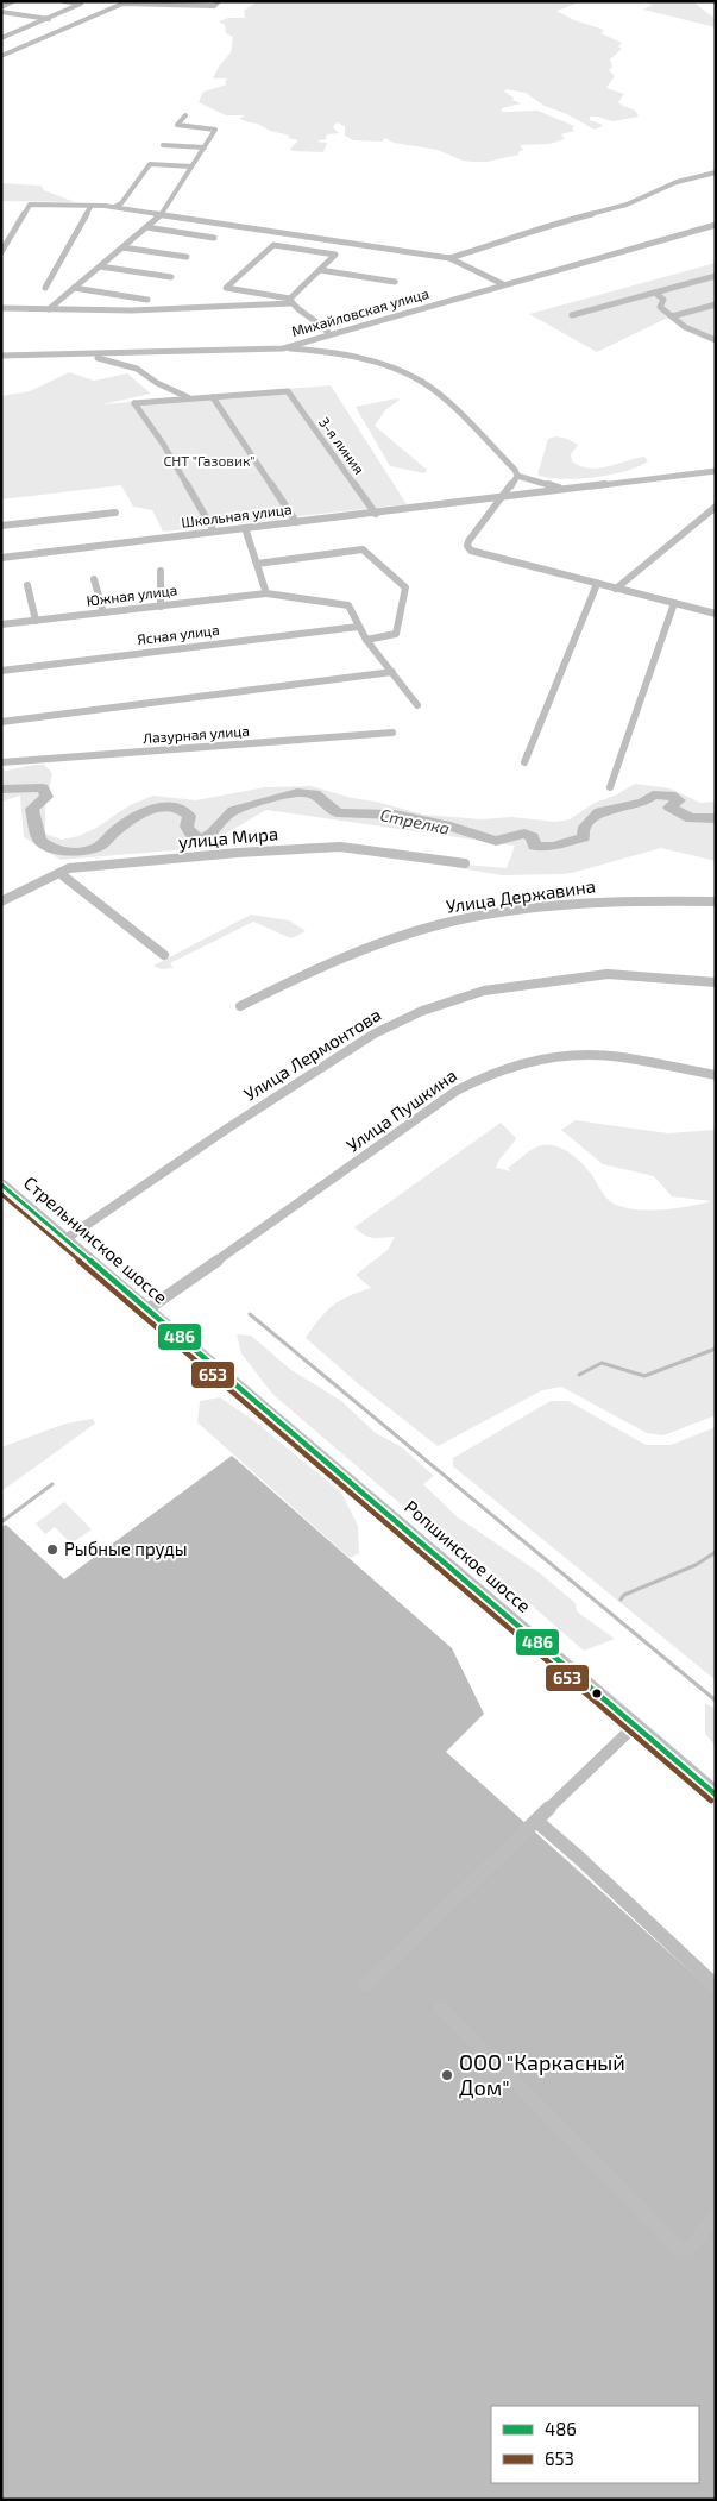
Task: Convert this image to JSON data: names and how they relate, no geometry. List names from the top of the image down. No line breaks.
{"streets":{"main road":["Стрельнинское шоссе","Ропшинское шоссе"],"street":["Михайловская улица","3-я линия","Школьная улица","Южная улица","Ясная улица","Лазурная улица","улица Мира","Улица Державина","Улица Лермонтова","Улица Пушкина"]},"crossings":[["3-я линия","Школьная улица"],["Улица Лермонтова","Стрельнинское шоссе"],["Улица Пушкина","Стрельнинское шоссе"],["Стрельнинское шоссе","Ропшинское шоссе"]],"water":["Стрелка"],"parks":["СНТ \"Газовик\""],"places":["Рыбные пруды","ООО \"Каркасный Дом\""],"lines":["transit line 486","transit line 653"],"legend":["486","653"]}
